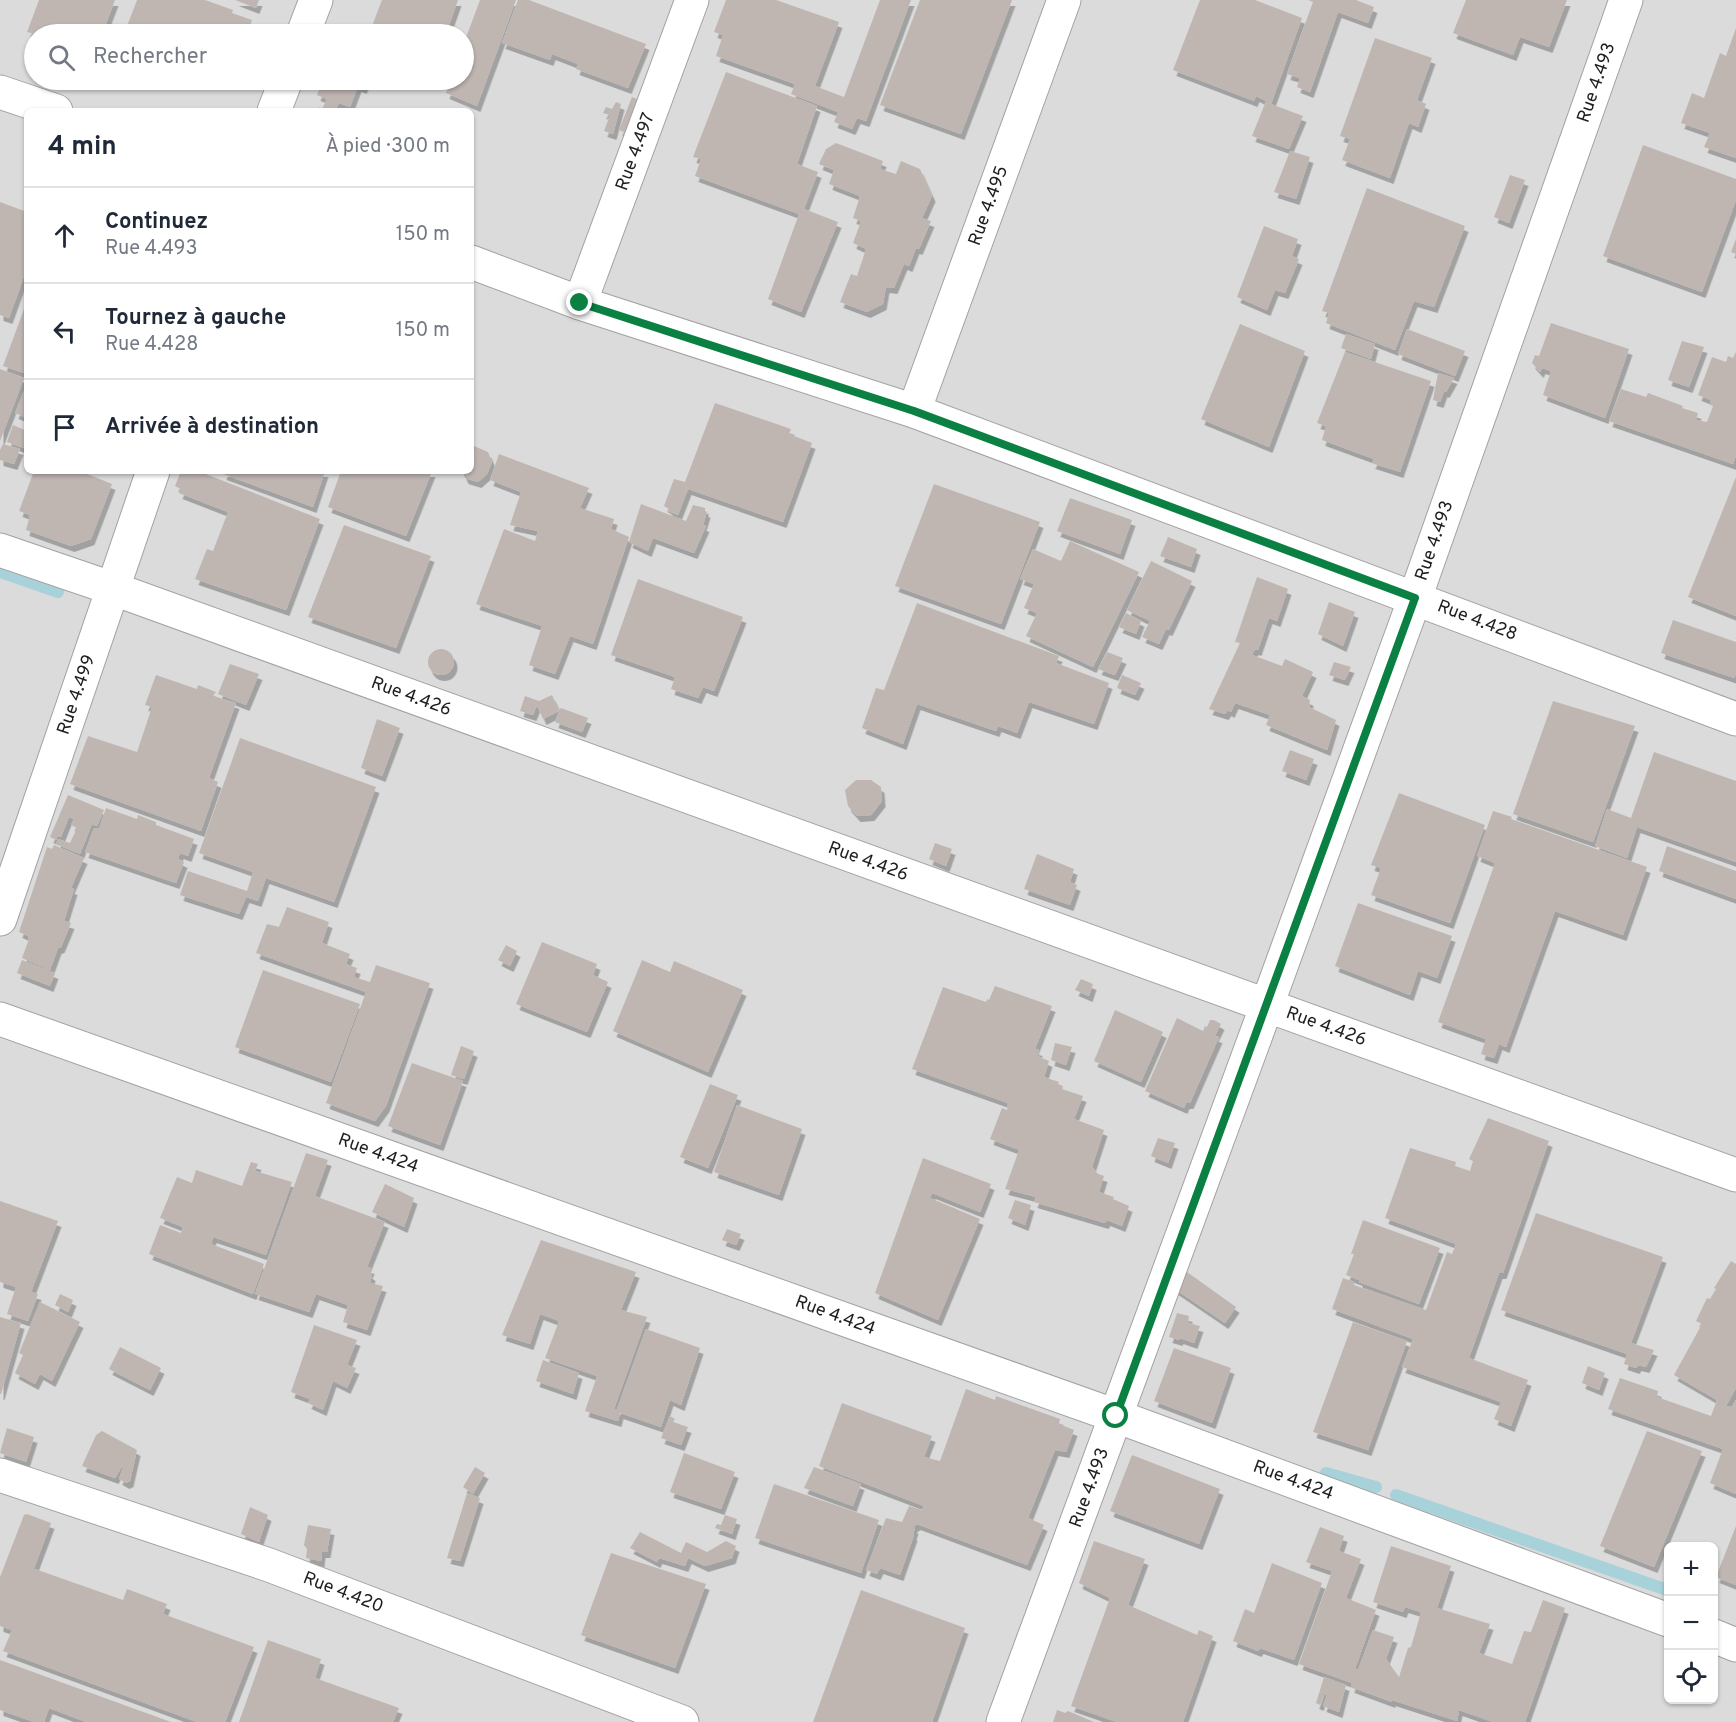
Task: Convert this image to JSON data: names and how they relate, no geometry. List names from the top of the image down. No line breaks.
{"streets":{"street":["Rue 4.493","Rue 4.497","Rue 4.495","Rue 4.428","Rue 4.499","Rue 4.426","Rue 4.424","Rue 4.420"]},"crossings":[["Rue 4.493","Rue 4.428"],["Rue 4.493","Rue 4.426"],["Rue 4.493","Rue 4.424"],["Rue 4.497","Rue 4.428"],["Rue 4.495","Rue 4.428"],["Rue 4.499","Rue 4.426"]],"page":{"search":"Rechercher","heading":["4 min","À pied · 300 m"],"list":[["Continuez","Rue 4.493","150 m"],["Tournez à gauche","Rue 4.428","150 m"],"Arrivée à destination"],"map_buttons":["+","−"]}}
